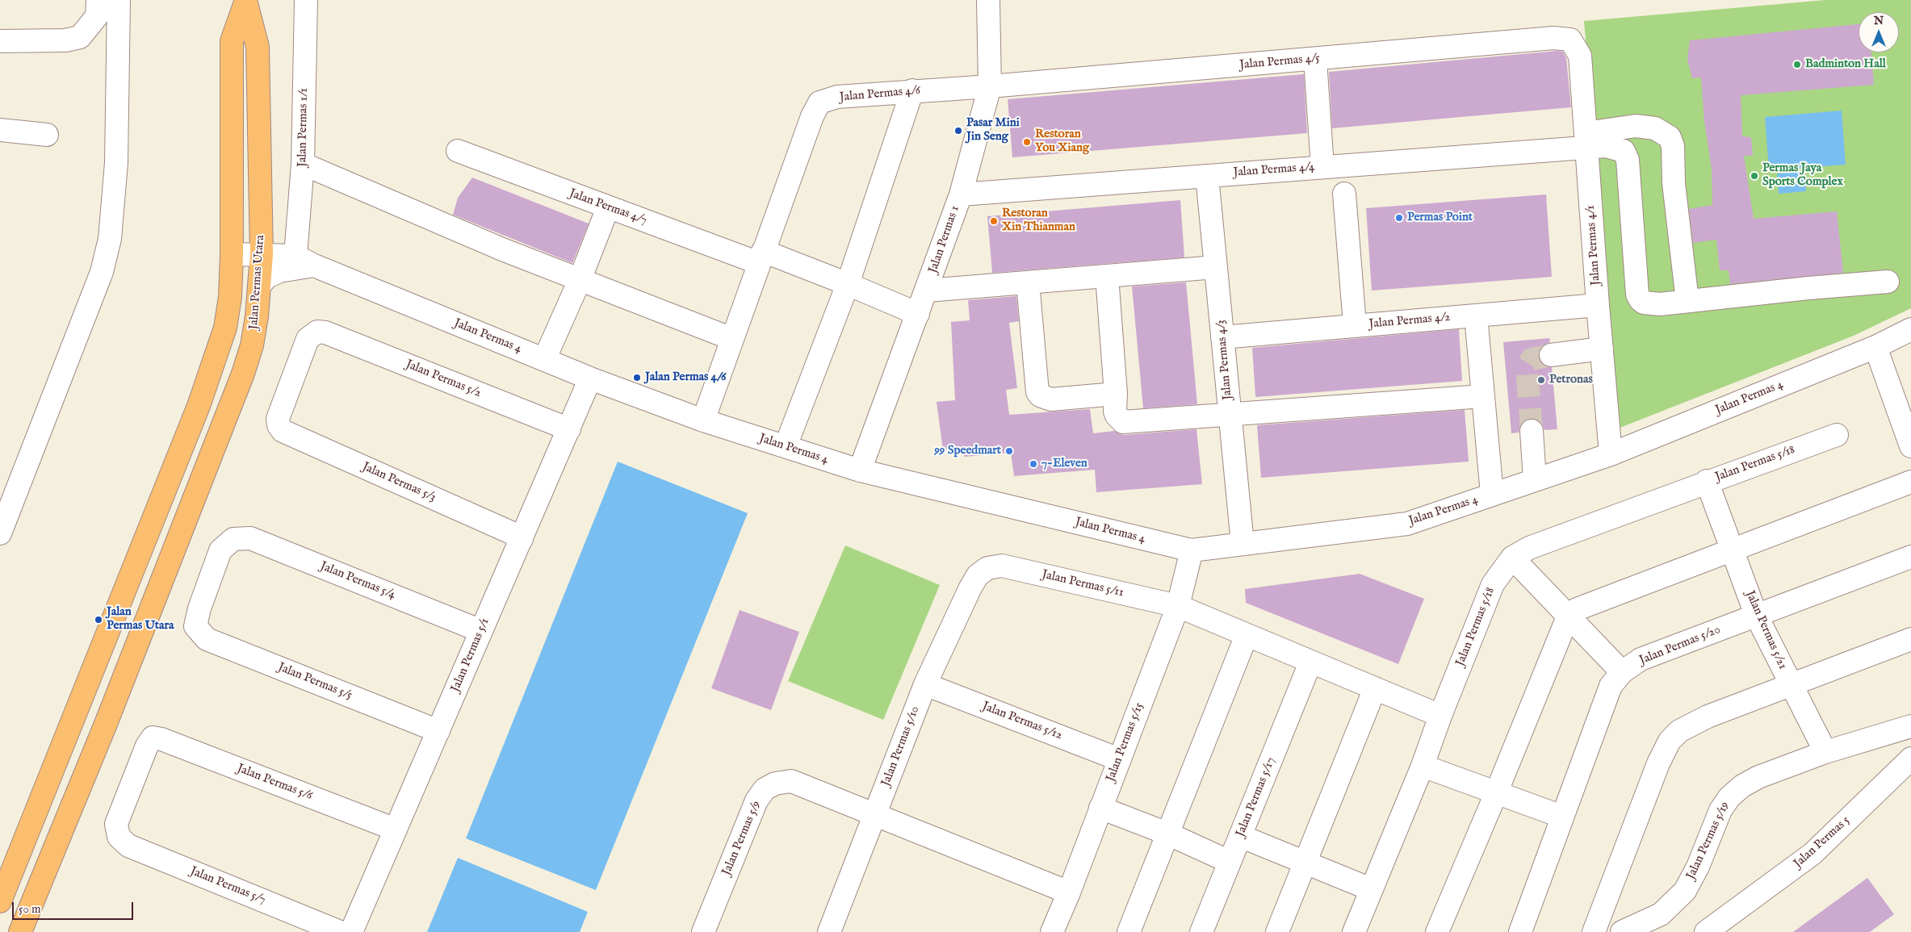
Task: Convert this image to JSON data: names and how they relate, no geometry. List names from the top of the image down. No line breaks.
{"streets":{"main road":["Jalan Permas Utara"],"street":["Jalan Permas 4/5","Jalan Permas 4/6","Jalan Permas 1/1","Jalan Permas 4/4","Jalan Permas 4/7","Jalan Permas 1","Jalan Permas 4/1","Jalan Permas 4/2","Jalan Permas 4","Jalan Permas 4/3","Jalan Permas 5/2","Jalan Permas 5/18","Jalan Permas 5/3","Jalan Permas 5/4","Jalan Permas 5/11","Jalan Permas 5/21","Jalan Permas 5/20","Jalan Permas 5/1","Jalan Permas 5/5","Jalan Permas 5/12","Jalan Permas 5/15","Jalan Permas 5/10","Jalan Permas 5/6","Jalan Permas 5/17","Jalan Permas 5/9","Jalan Permas 5/19","Jalan Permas 5","Jalan Permas 5/7"]},"crossings":[["Jalan Permas 4/5","Jalan Permas 4/6"],["Jalan Permas 4/5","Jalan Permas 1"],["Jalan Permas 4/5","Jalan Permas 4/1"],["Jalan Permas 4/6","Jalan Permas 4/7"],["Jalan Permas 4/6","Jalan Permas 1"],["Jalan Permas 4/6","Jalan Permas 4"],["Jalan Permas 1/1","Jalan Permas 4"],["Jalan Permas 4/4","Jalan Permas 1"],["Jalan Permas 4/4","Jalan Permas 4/1"],["Jalan Permas 4/4","Jalan Permas 4/3"],["Jalan Permas 4/7","Jalan Permas 1"],["Jalan Permas 1","Jalan Permas 4"],["Jalan Permas 4/1","Jalan Permas 4/2"],["Jalan Permas 4/1","Jalan Permas 4"],["Jalan Permas Utara","Jalan Permas 4"],["Jalan Permas 4/2","Jalan Permas 4/3"],["Jalan Permas 4","Jalan Permas 4/3"],["Jalan Permas 4","Jalan Permas 5/1"],["Jalan Permas 4","Jalan Permas 5/15"],["Jalan Permas 5/2","Jalan Permas 5/3"],["Jalan Permas 5/2","Jalan Permas 5/1"],["Jalan Permas 5/18","Jalan Permas 5/11"],["Jalan Permas 5/18","Jalan Permas 5/21"],["Jalan Permas 5/3","Jalan Permas 5/1"],["Jalan Permas 5/4","Jalan Permas 5/1"],["Jalan Permas 5/4","Jalan Permas 5/5"],["Jalan Permas 5/11","Jalan Permas 5/15"],["Jalan Permas 5/11","Jalan Permas 5/10"],["Jalan Permas 5/11","Jalan Permas 5/17"],["Jalan Permas 5/21","Jalan Permas 5/20"],["Jalan Permas 5/21","Jalan Permas 5/19"],["Jalan Permas 5/1","Jalan Permas 5/5"],["Jalan Permas 5/1","Jalan Permas 5/6"],["Jalan Permas 5/12","Jalan Permas 5/15"],["Jalan Permas 5/12","Jalan Permas 5/10"],["Jalan Permas 5/15","Jalan Permas 5/9"],["Jalan Permas 5/10","Jalan Permas 5/9"],["Jalan Permas 5/6","Jalan Permas 5/7"]],"places":["Badminton Hall","Pasar Mini Jin Seng","Restoran You Xiang","Permas Jaya Sports Complex","Permas Point","Restoran Xin Thianman","Jalan Permas 4/6","Petronas","99 Speedmart","7-Eleven","Jalan Permas Utara"],"scale_bar":"50 m","north":"top"}
